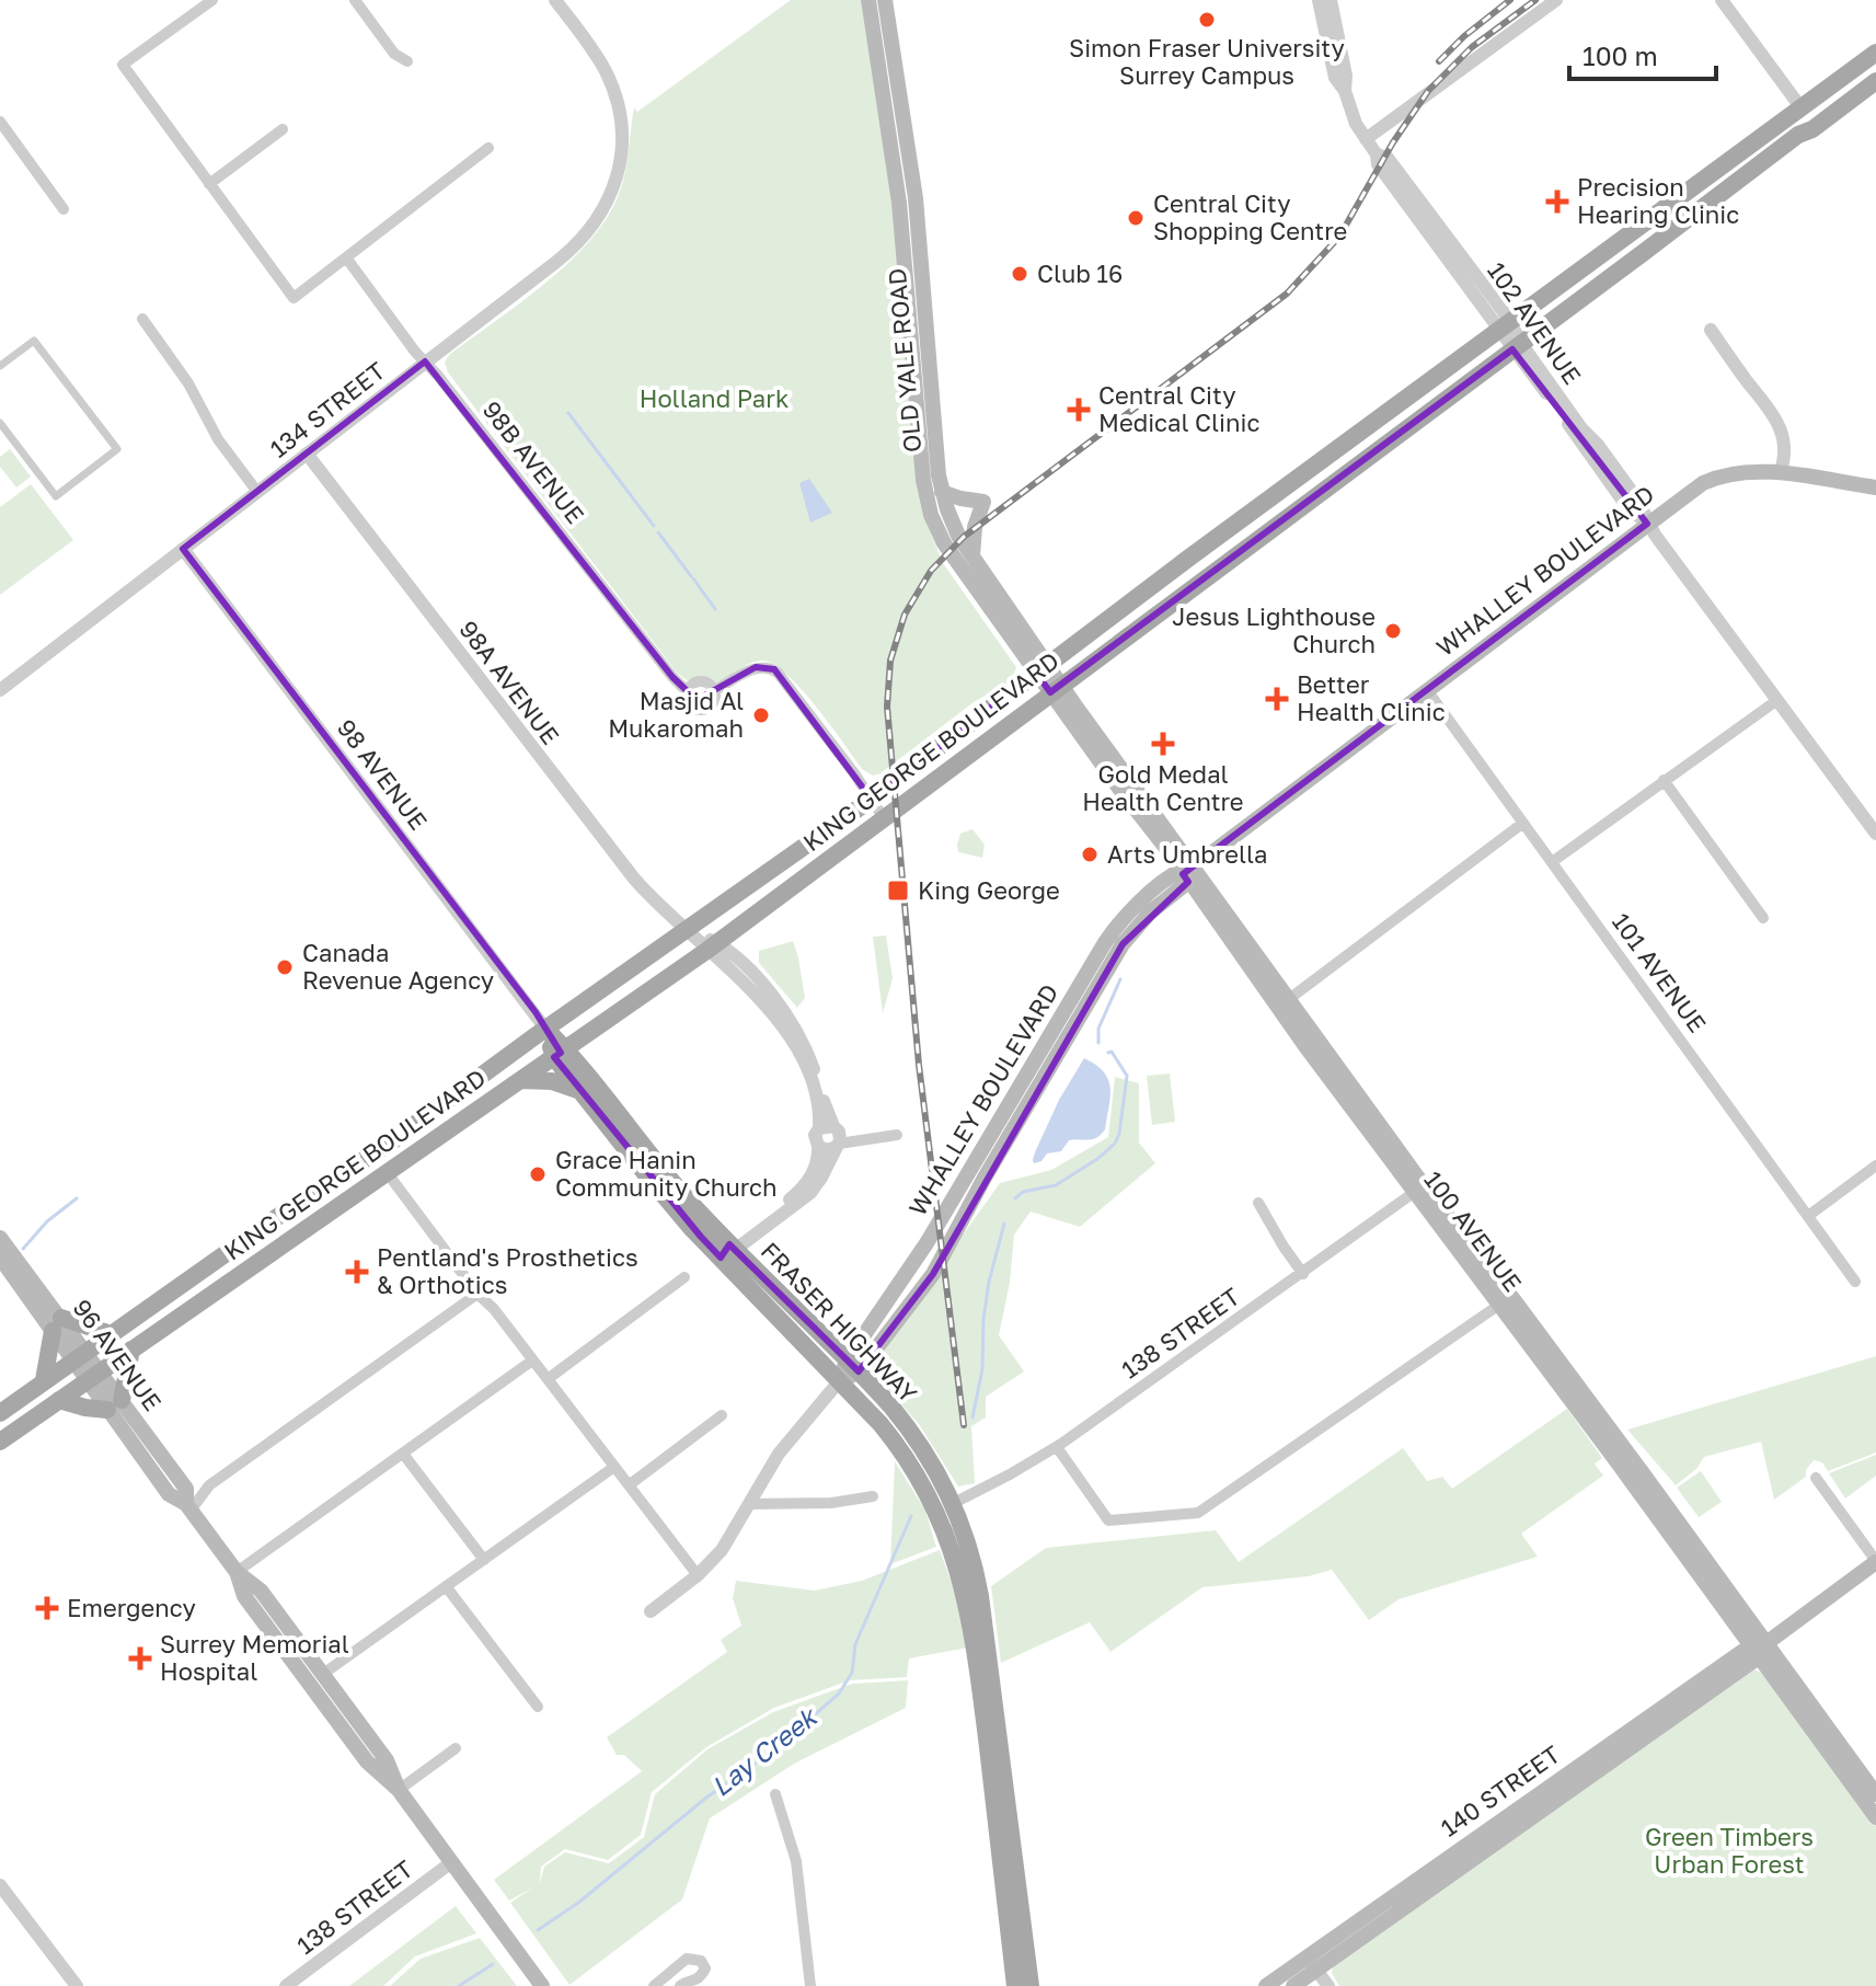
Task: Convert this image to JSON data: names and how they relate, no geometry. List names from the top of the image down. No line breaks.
{"streets":{"main road":["OLD YALE ROAD","WHALLEY BOULEVARD","KING GEORGE BOULEVARD","100 AVENUE","FRASER HIGHWAY","96 AVENUE","140 STREET"],"street":["102 AVENUE","134 STREET","98B AVENUE","98A AVENUE","98 AVENUE","101 AVENUE","138 STREET"]},"crossings":[["102 AVENUE","WHALLEY BOULEVARD"],["102 AVENUE","KING GEORGE BOULEVARD"],["OLD YALE ROAD","KING GEORGE BOULEVARD"],["OLD YALE ROAD","100 AVENUE"],["134 STREET","98B AVENUE"],["134 STREET","98A AVENUE"],["134 STREET","98 AVENUE"],["WHALLEY BOULEVARD","101 AVENUE"],["WHALLEY BOULEVARD","100 AVENUE"],["WHALLEY BOULEVARD","FRASER HIGHWAY"],["98A AVENUE","KING GEORGE BOULEVARD"],["KING GEORGE BOULEVARD","98 AVENUE"],["KING GEORGE BOULEVARD","100 AVENUE"],["KING GEORGE BOULEVARD","FRASER HIGHWAY"],["KING GEORGE BOULEVARD","96 AVENUE"],["100 AVENUE","138 STREET"],["100 AVENUE","140 STREET"],["FRASER HIGHWAY","138 STREET"],["138 STREET","96 AVENUE"]],"water":["Lay Creek"],"parks":["Holland Park","Green Timbers Urban Forest"],"places":{"other":["Simon Fraser University Surrey Campus","Central City Shopping Centre","Club 16","Jesus Lighthouse Church","Masjid Al Mukaromah","Arts Umbrella","Canada Revenue Agency","Grace Hanin Community Church"],"health":["Precision Hearing Clinic","Central City Medical Clinic","Better Health Clinic","Gold Medal Health Centre","Pentland's Prosthetics & Orthotics","Emergency","Surrey Memorial Hospital"],"transit":["King George"]},"scale_bar":"100 m"}
